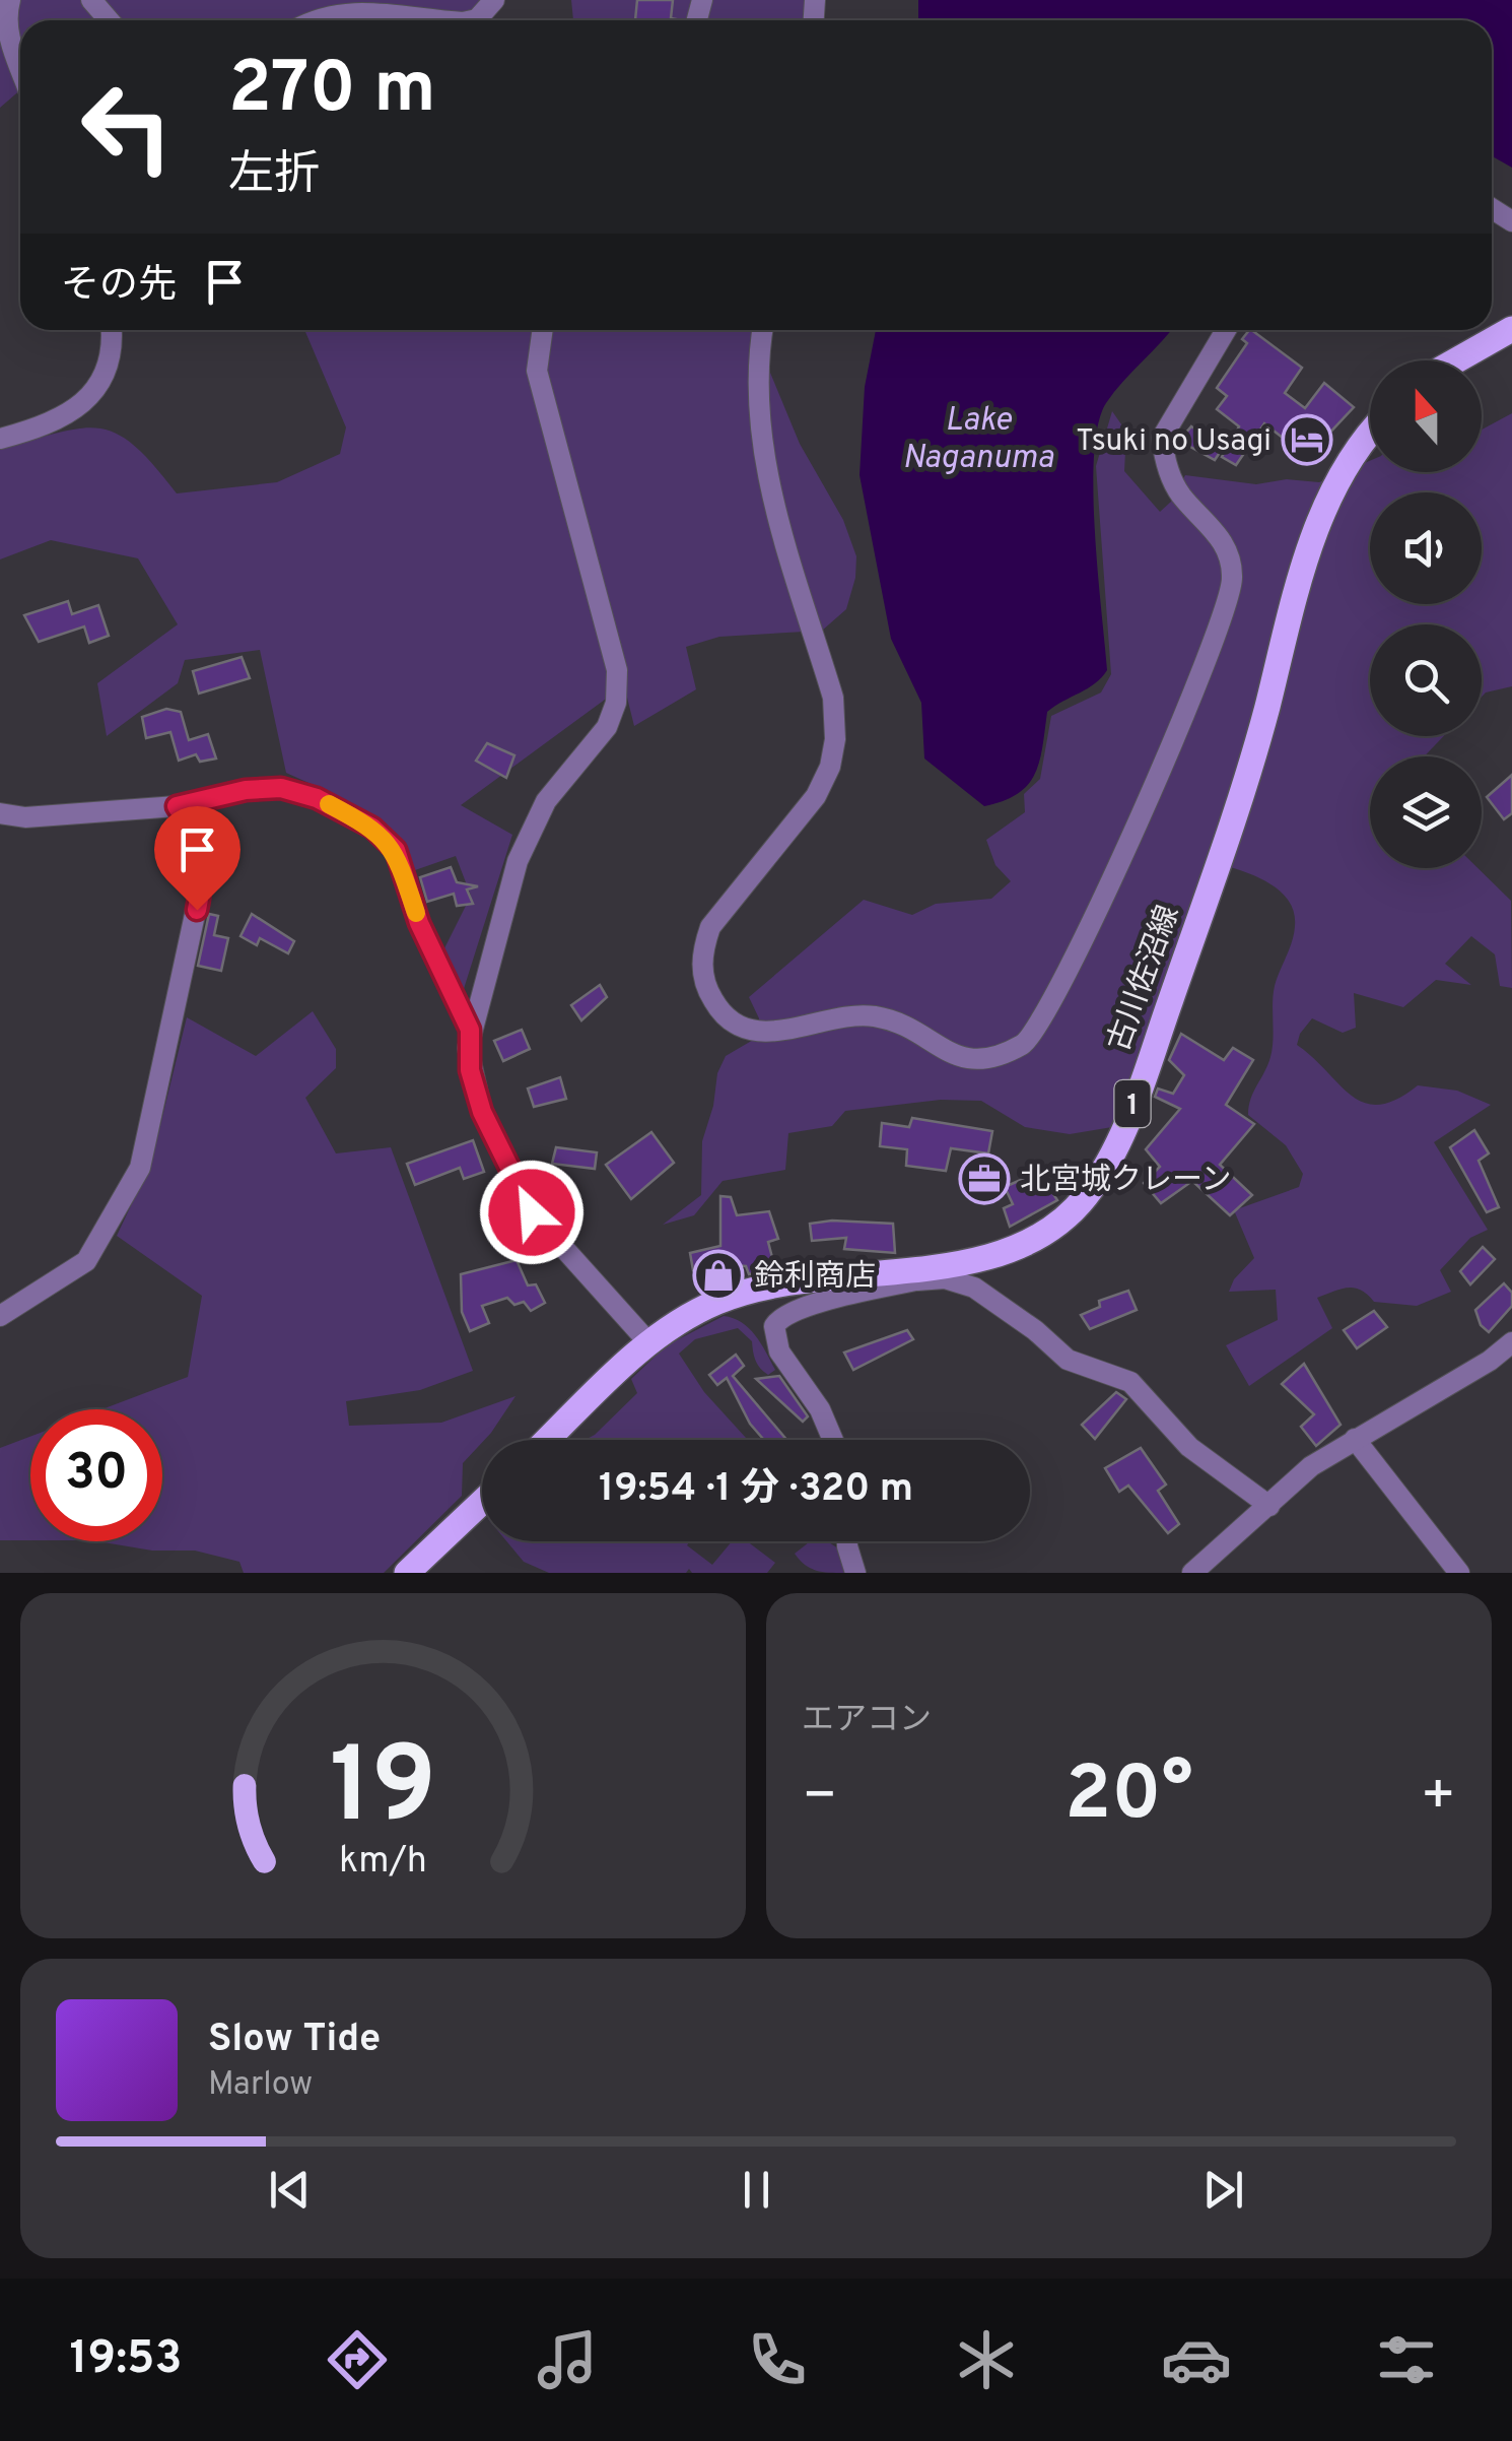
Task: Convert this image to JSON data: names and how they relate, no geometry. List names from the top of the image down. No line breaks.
{"streets":{"main road":["古川佐沼線","1"]},"water":["Lake Naganuma"],"places":{"hotel":["Tsuki no Usagi"],"office":["北宮城クレーン"],"shop":["鈴利商店"]},"north":"top","page":{"turn":["270 m","左折"],"then":"その先","limit":"30","trip":"19:54 · 1 分 · 320 m","tile":"エアコン","heat":["−","20°","+"],"song":["Slow Tide","Marlow"],"tabs":"19:53","gauge":["19","km/h"]}}
